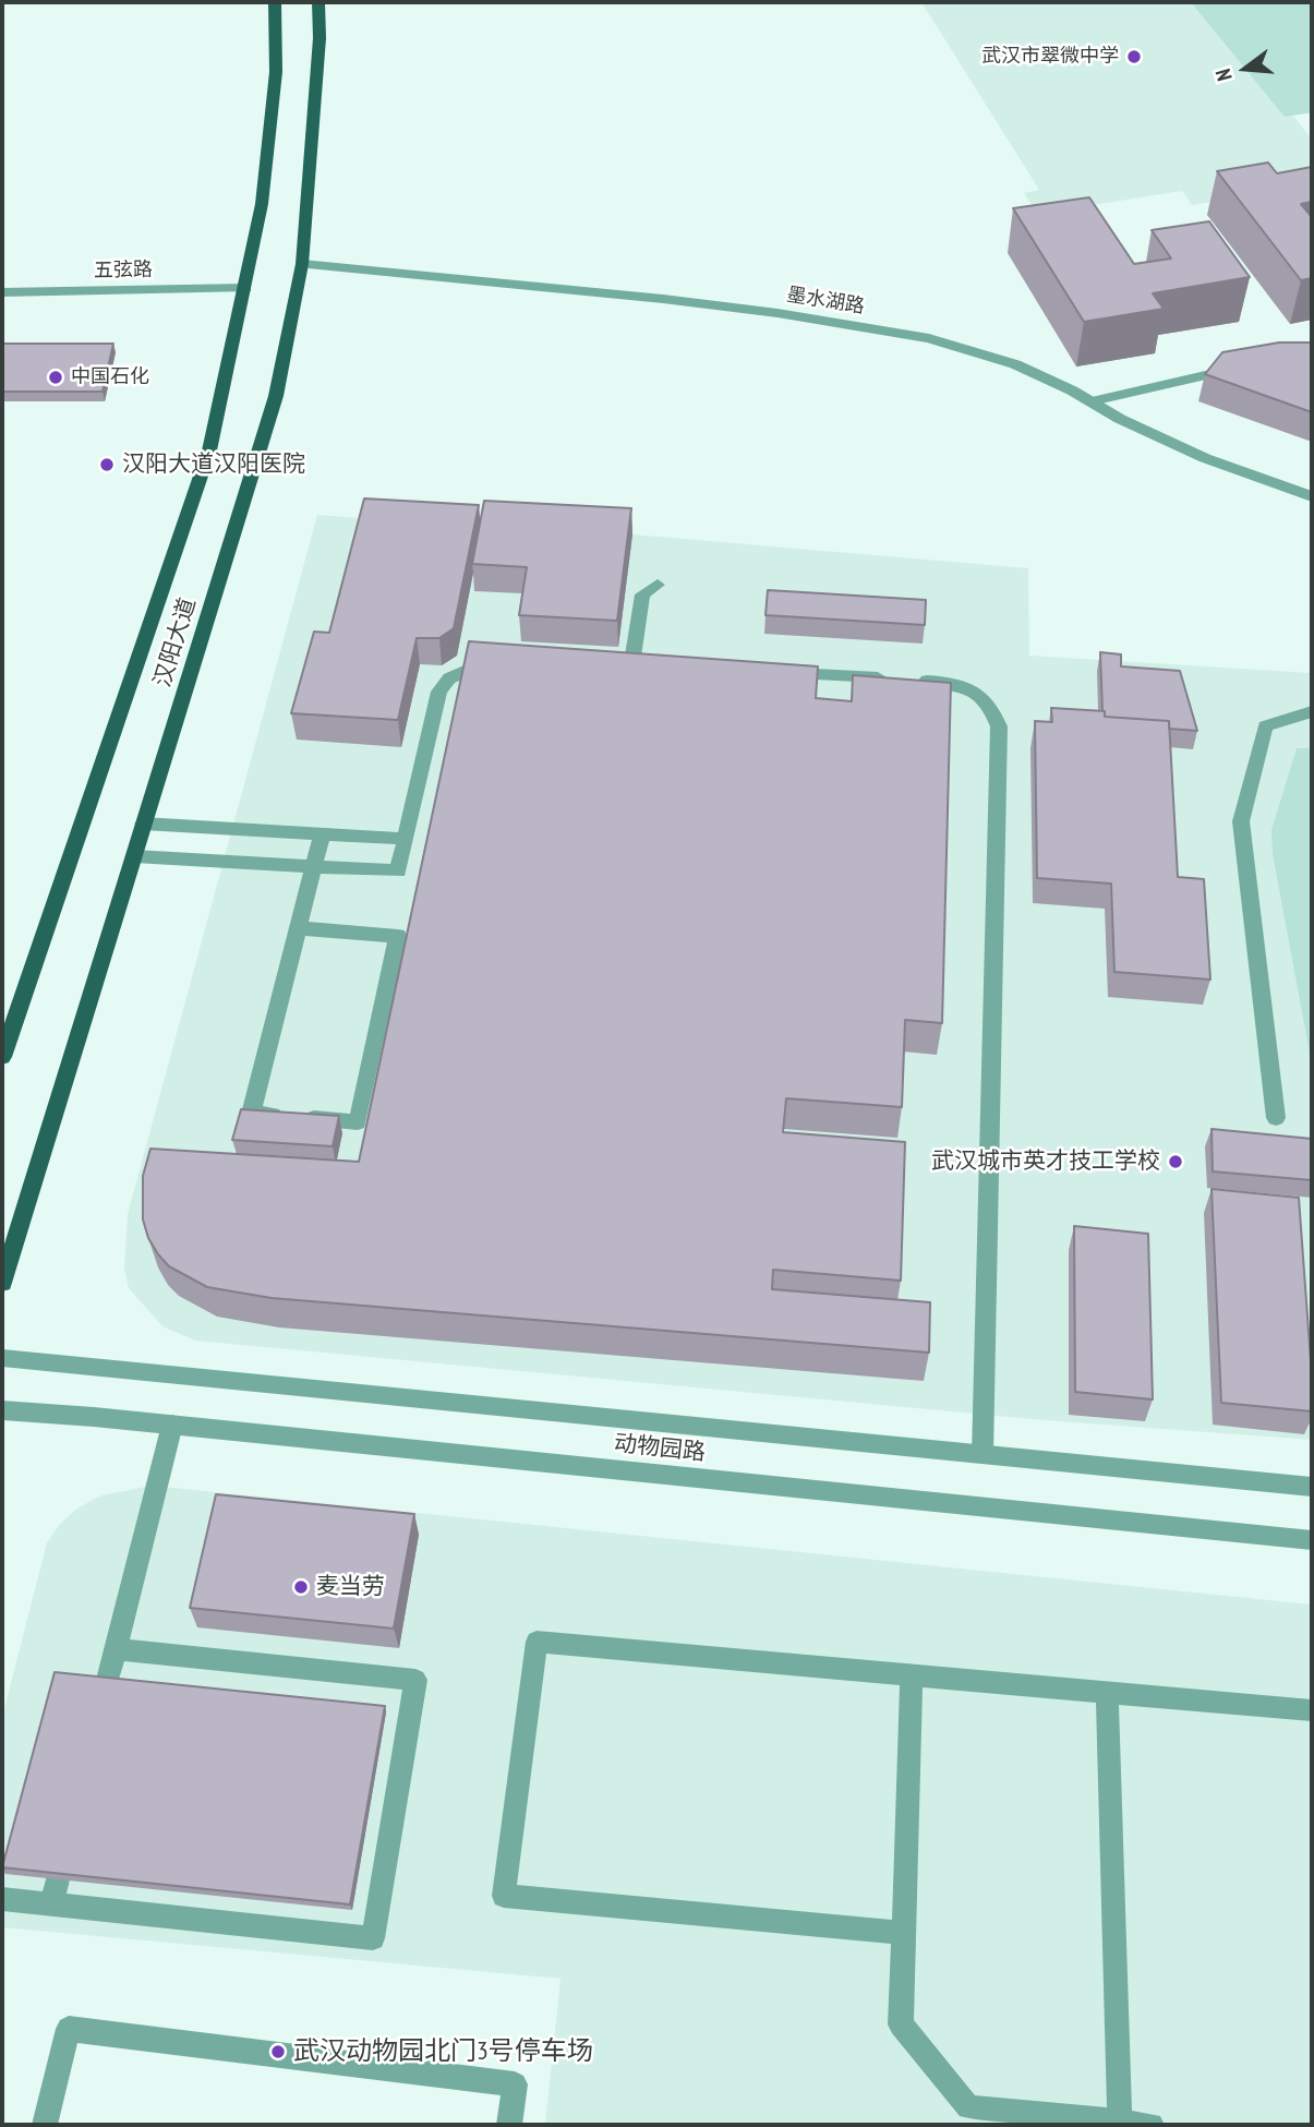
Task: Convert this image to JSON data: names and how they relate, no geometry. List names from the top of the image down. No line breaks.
{"streets":{"main road":["汉阳大道"],"street":["五弦路","墨水湖路","动物园路"]},"crossings":[["五弦路","汉阳大道"],["墨水湖路","汉阳大道"]],"places":["武汉市翠微中学","中国石化","汉阳大道汉阳医院","武汉城市英才技工学校","麦当劳","武汉动物园北门3号停车场"],"north":"left"}
